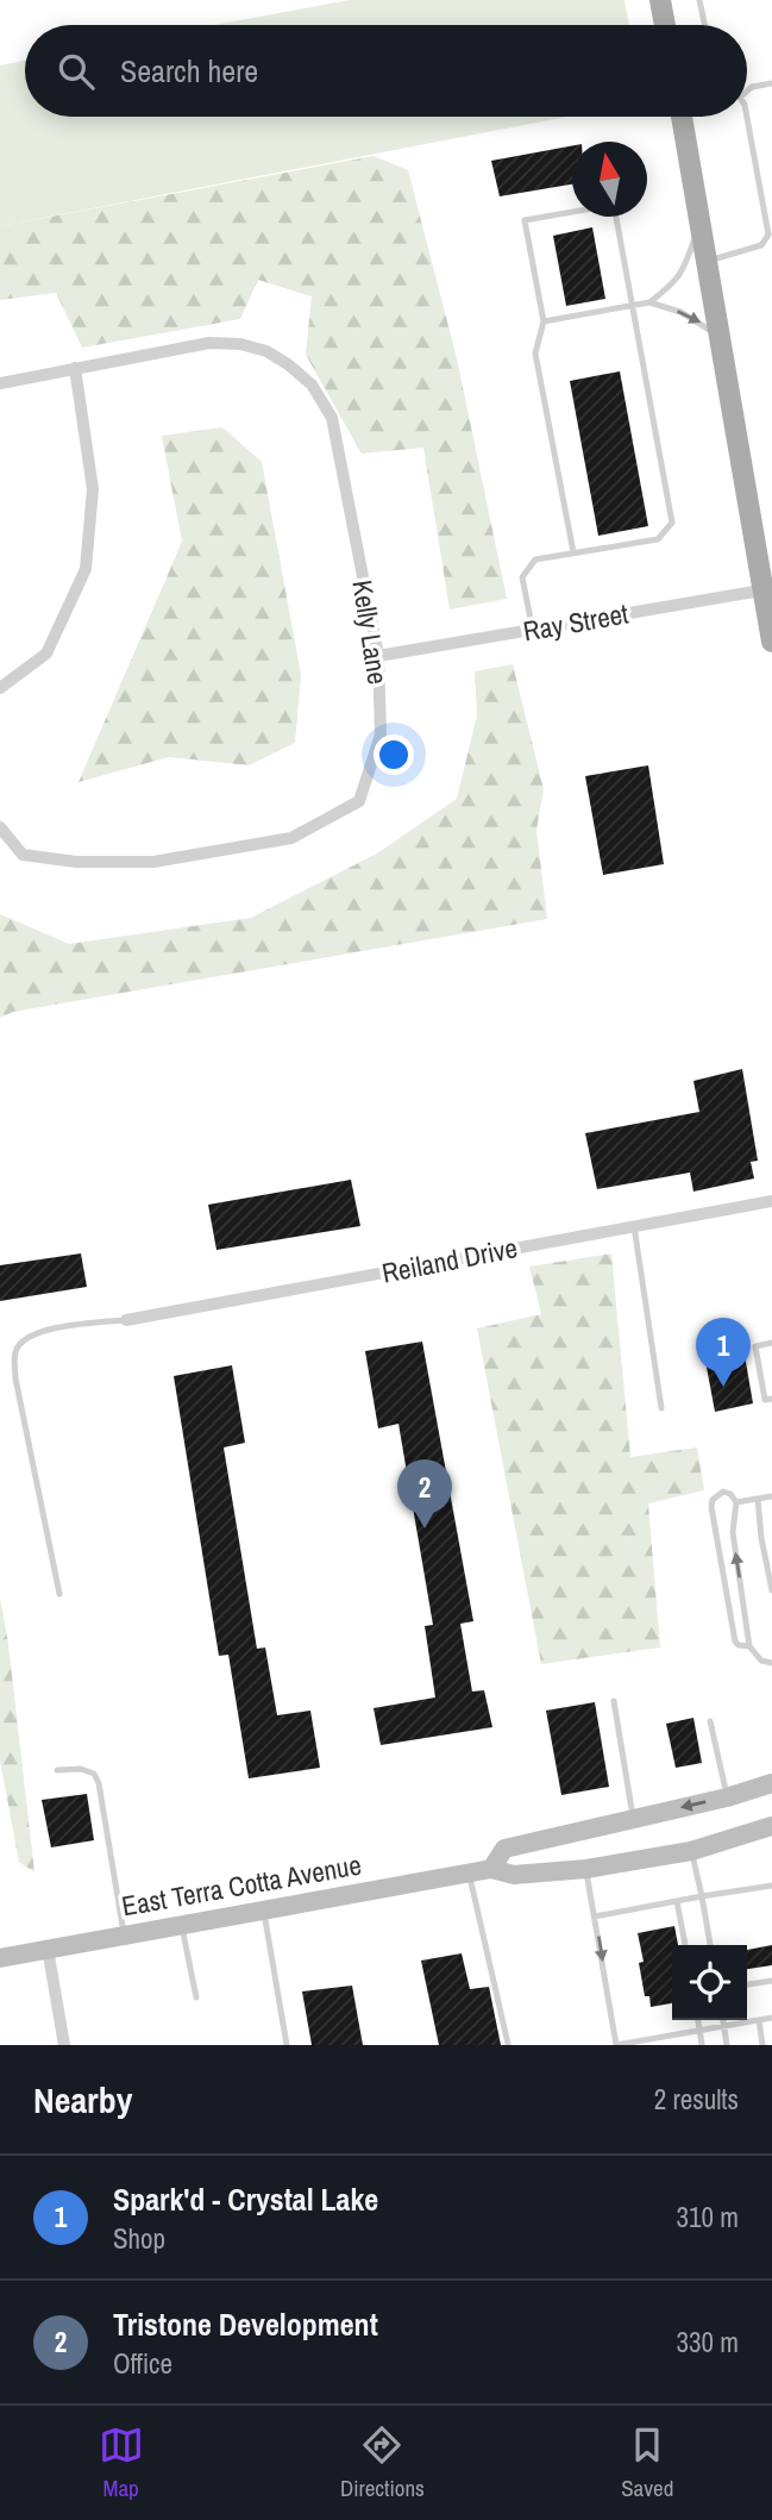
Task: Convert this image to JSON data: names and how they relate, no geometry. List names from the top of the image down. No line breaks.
{"streets":{"main road":["East Terra Cotta Avenue"],"street":["Ray Street","Kelly Lane","Reiland Drive"]},"crossings":[["Ray Street","Kelly Lane"]],"north":"top","page":{"search":"Search here","pins":["1","2"],"heading":["Nearby","2 results"],"list":[{"mark":"1","name":"Spark'd - Crystal Lake","note":"Shop","value":"310 m"},{"mark":"2","name":"Tristone Development","note":"Office","value":"330 m"}],"nav":["Map","Directions","Saved"]}}
